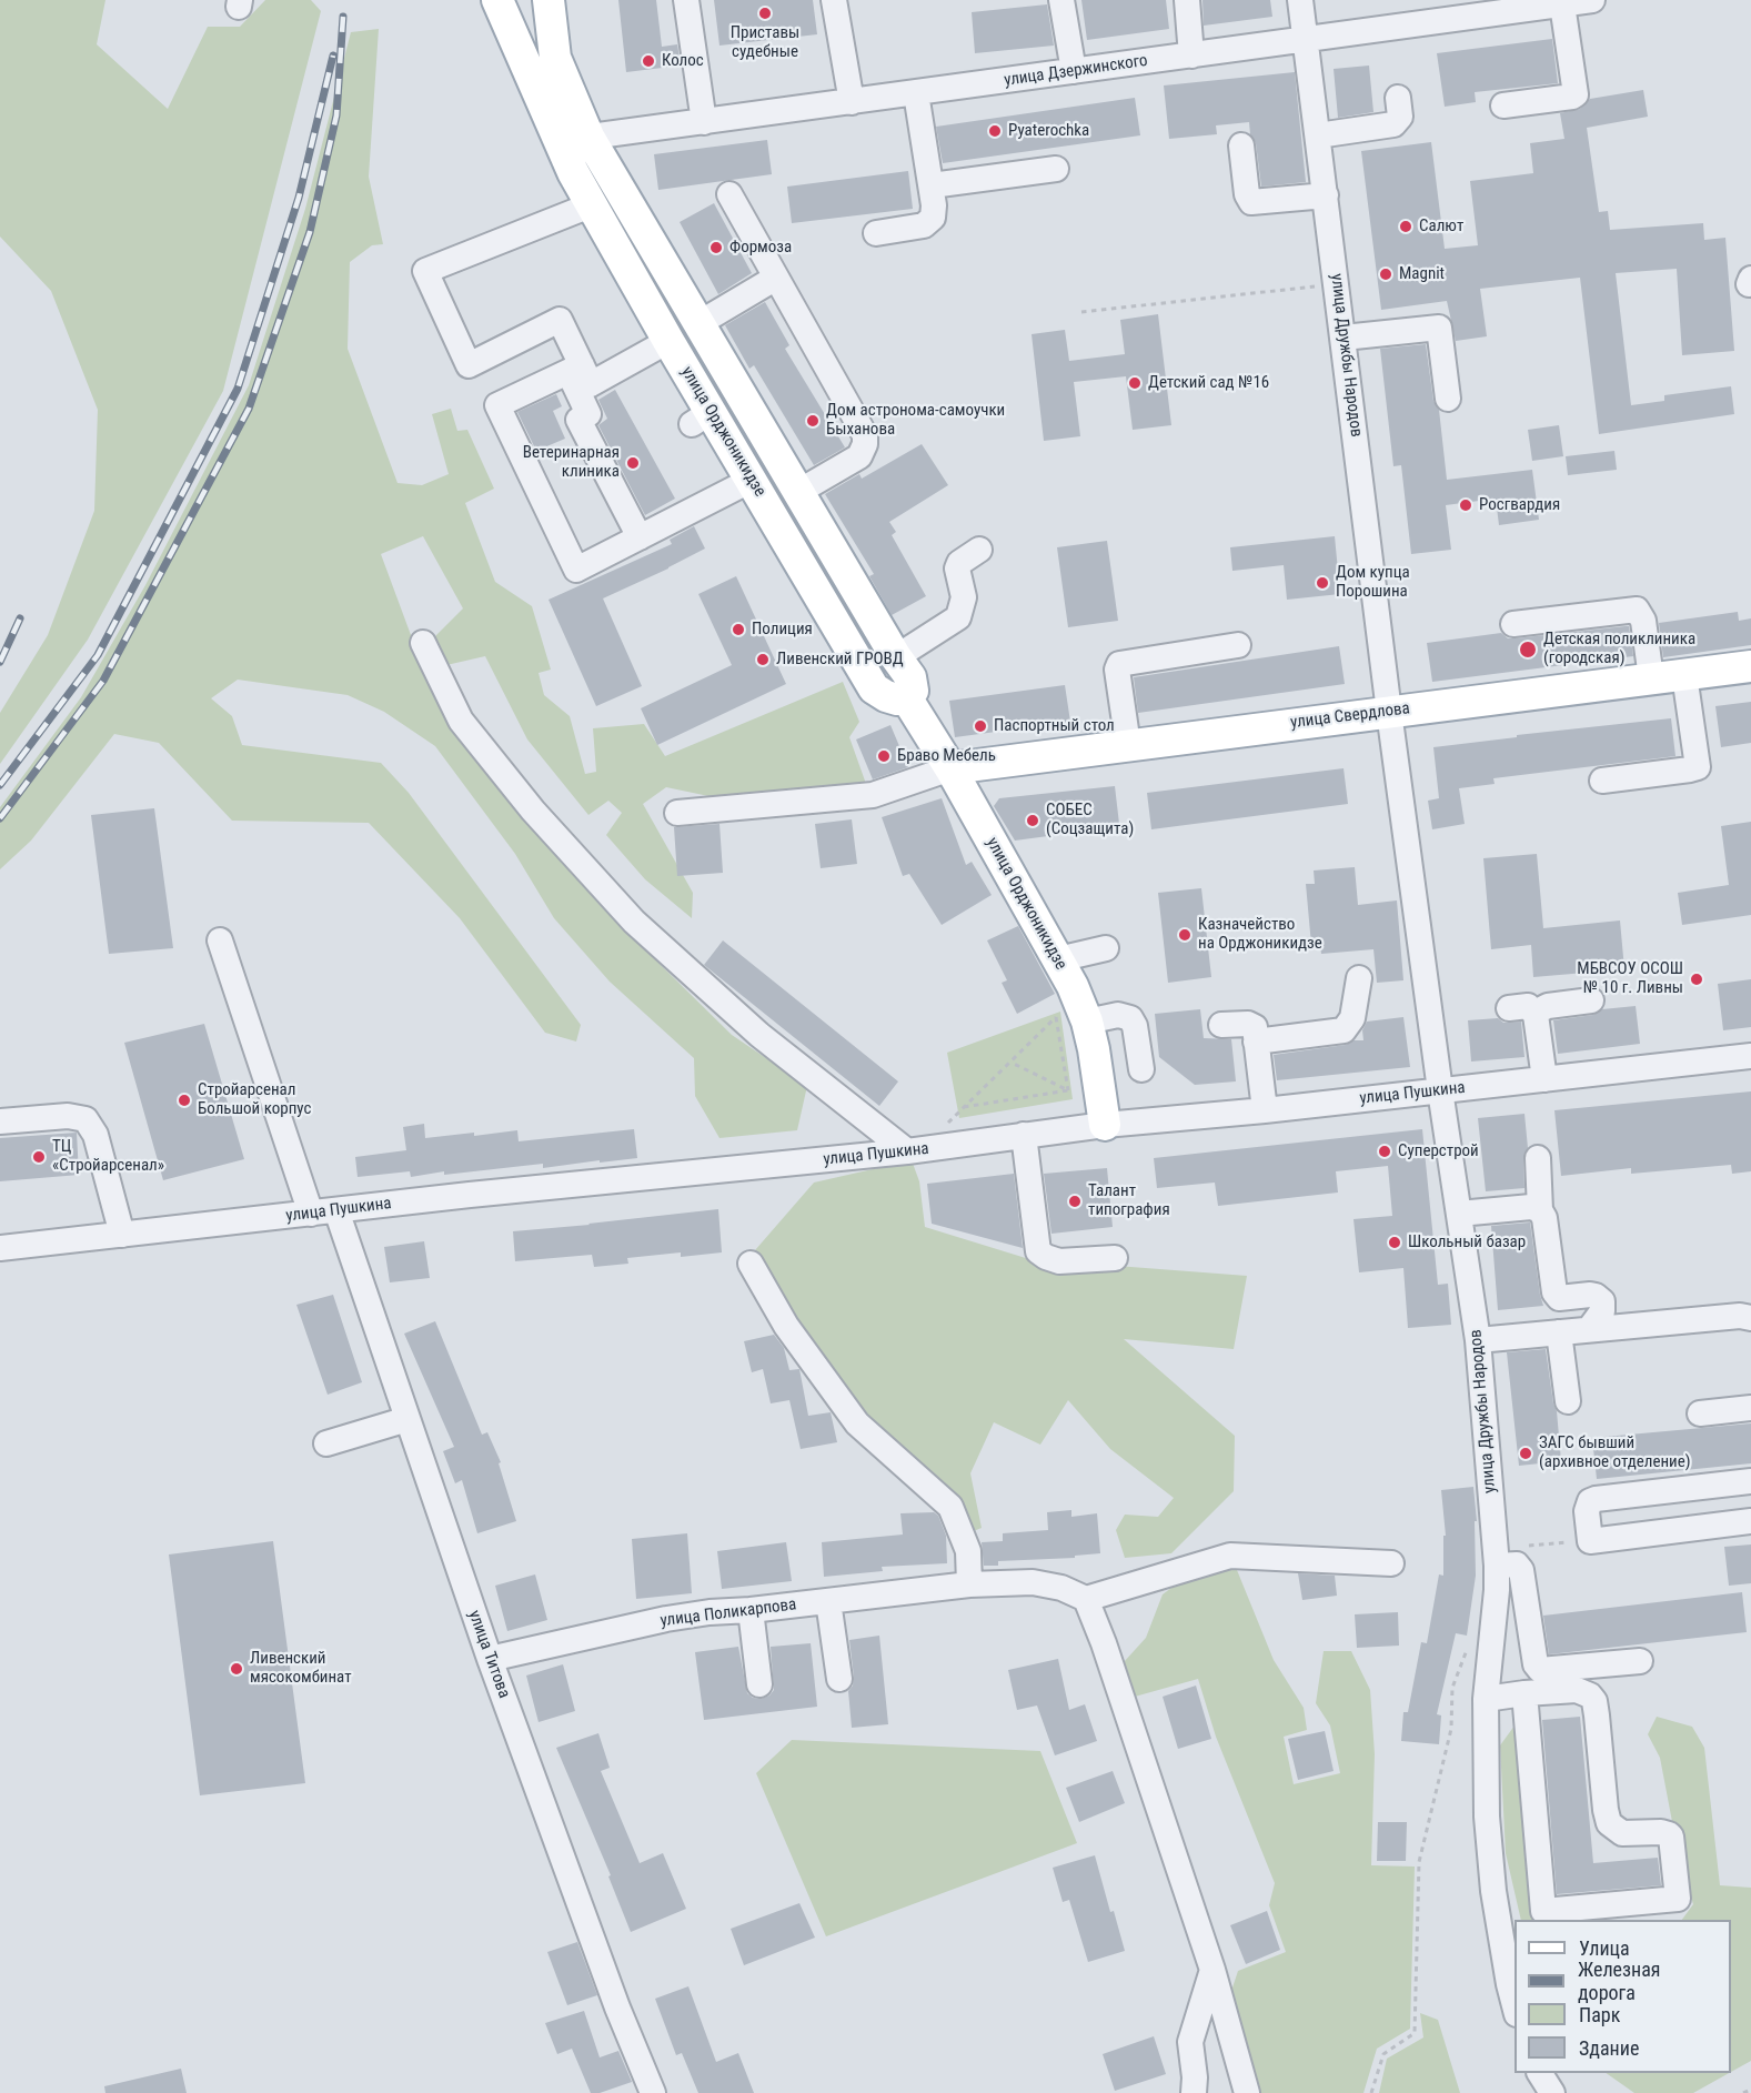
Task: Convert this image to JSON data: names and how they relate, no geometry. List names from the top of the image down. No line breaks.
{"streets":{"main road":["улица Орджоникидзе","улица Свердлова"],"street":["улица Дзержинского","улица Дружбы Народов","улица Пушкина","улица Поликарпова","улица Титова"]},"crossings":[["улица Дзержинского","улица Дружбы Народов"],["улица Дзержинского","улица Орджоникидзе"],["улица Дружбы Народов","улица Свердлова"],["улица Дружбы Народов","улица Пушкина"],["улица Орджоникидзе","улица Свердлова"],["улица Орджоникидзе","улица Пушкина"],["улица Пушкина","улица Титова"],["улица Поликарпова","улица Титова"]],"places":["Приставы судебные","Колос","Pyaterochka","Салют","Формоза","Magnit","Детский сад №16","Дом астронома-самоучки Быханова","Ветеринарная клиника","Росгвардия","Дом купца Порошина","Полиция","Детская поликлиника (городская)","Ливенский ГРОВД","Паспортный стол","Браво Мебель","СОБЕС (Соцзащита)","Казначейство на Орджоникидзе","МБВСОУ ОСОШ № 10 г. Ливны","Стройарсенал Большой корпус","Суперстрой","ТЦ «Стройарсенал»","Талант типография","Школьный базар","ЗАГС бывший (архивное отделение)","Ливенский мясокомбинат"],"legend":["Улица","Железная дорога","Парк","Здание"]}
